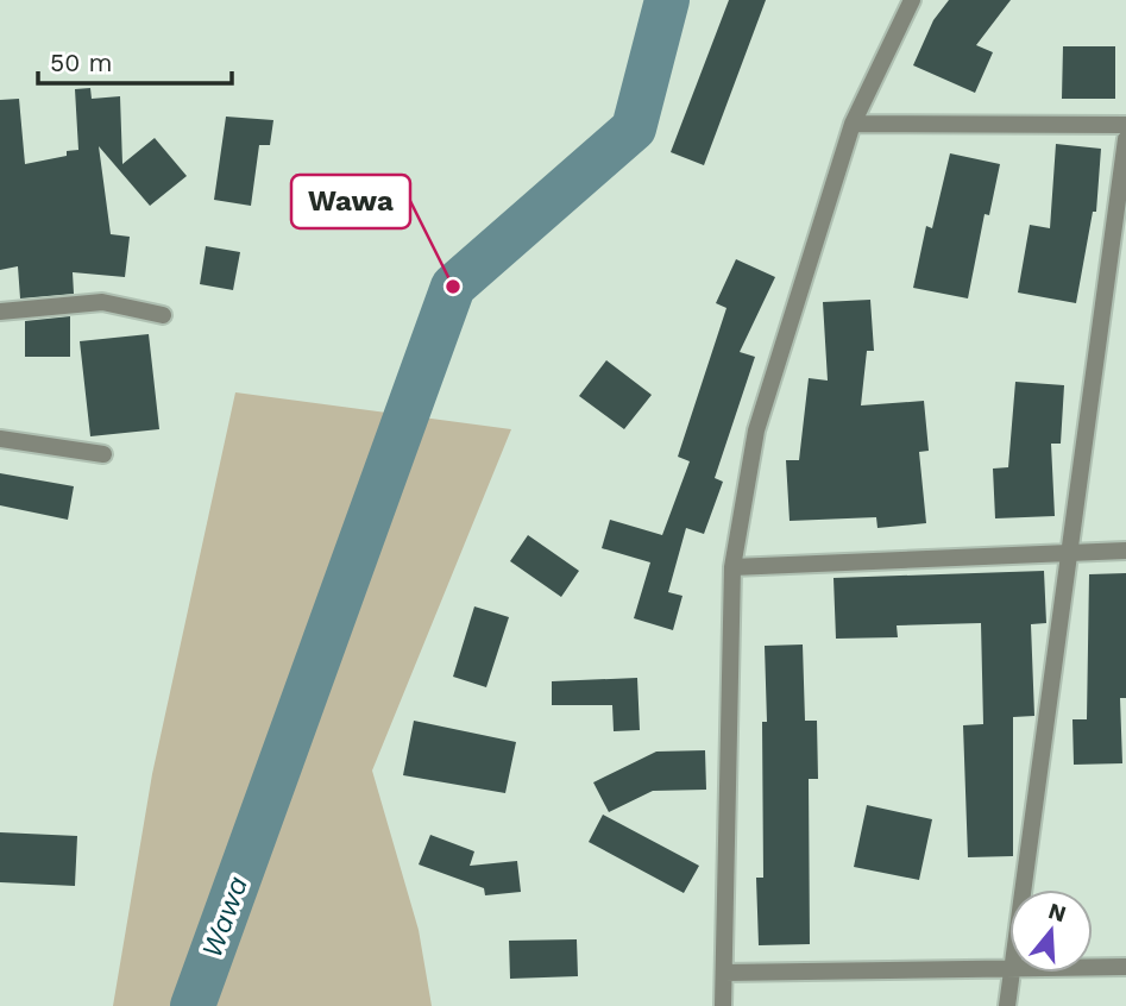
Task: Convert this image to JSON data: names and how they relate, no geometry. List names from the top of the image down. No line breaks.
{"water":["Wawa"],"places":["Wawa"],"scale_bar":"50 m","north":"top"}
